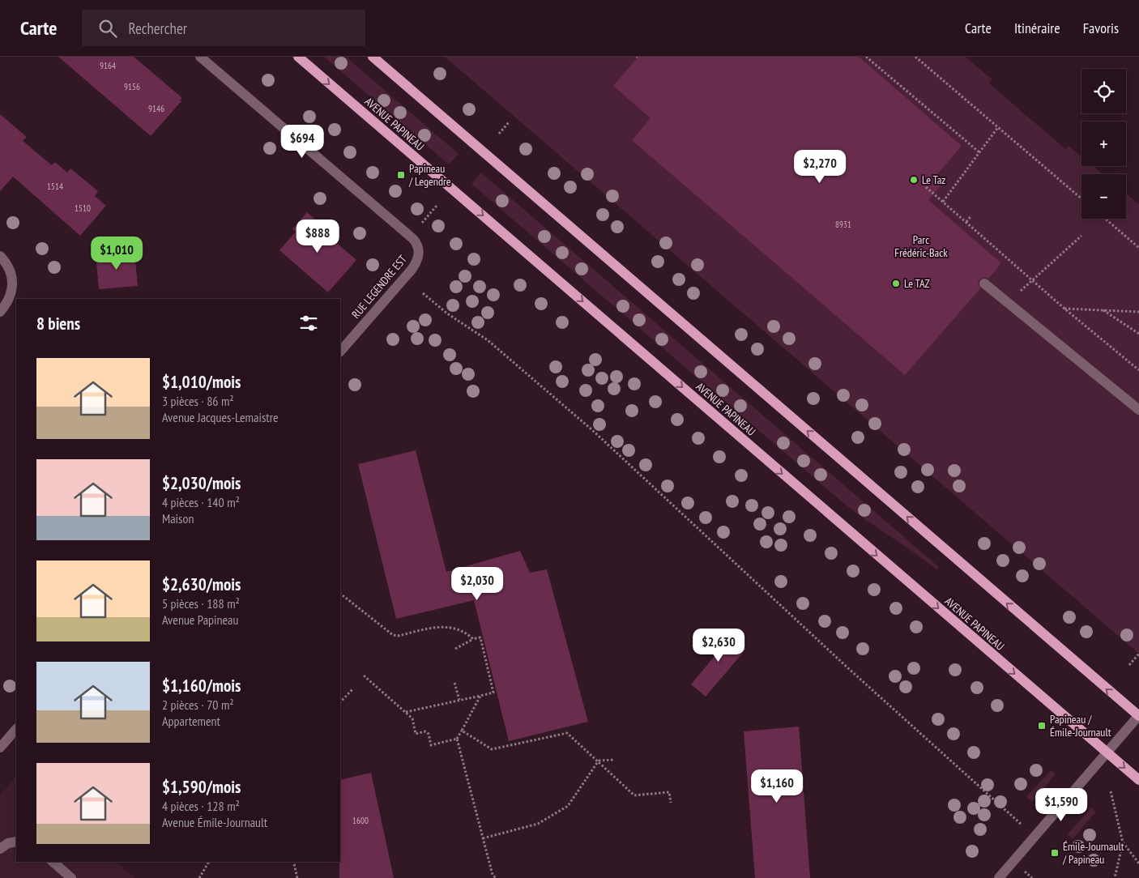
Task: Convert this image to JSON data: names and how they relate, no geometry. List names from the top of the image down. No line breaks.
{"streets":{"main road":["AVENUE PAPINEAU"],"street":["RUE LEGENDRE EST"]},"parks":["Parc Frédéric-Back"],"places":{"transit":["Papineau / Legendre","Papineau / Émile-Journault","Émile-Journault / Papineau"],"other":["Le Taz","Le TAZ"]},"house_numbers":["9164","9156","9146","1514","1510","8931","1600"],"page":{"header":"Carte","search":"Rechercher","nav":["Carte","Itinéraire","Favoris"],"map_buttons":["+","−"],"price":["$694","$2,270","$888","$1,010","$2,030","$2,630","$1,160","$1,590"],"heading":"8 biens","list":[{"name":"$1,010/mois","note":"3 pièces · 86 m² · Avenue Jacques-Lemaistre"},{"name":"$2,030/mois","note":"4 pièces · 140 m² · Maison"},{"name":"$2,630/mois","note":"5 pièces · 188 m² · Avenue Papineau"},{"name":"$1,160/mois","note":"2 pièces · 70 m² · Appartement"},{"name":"$1,590/mois","note":"4 pièces · 128 m² · Avenue Émile-Journault"}]}}
